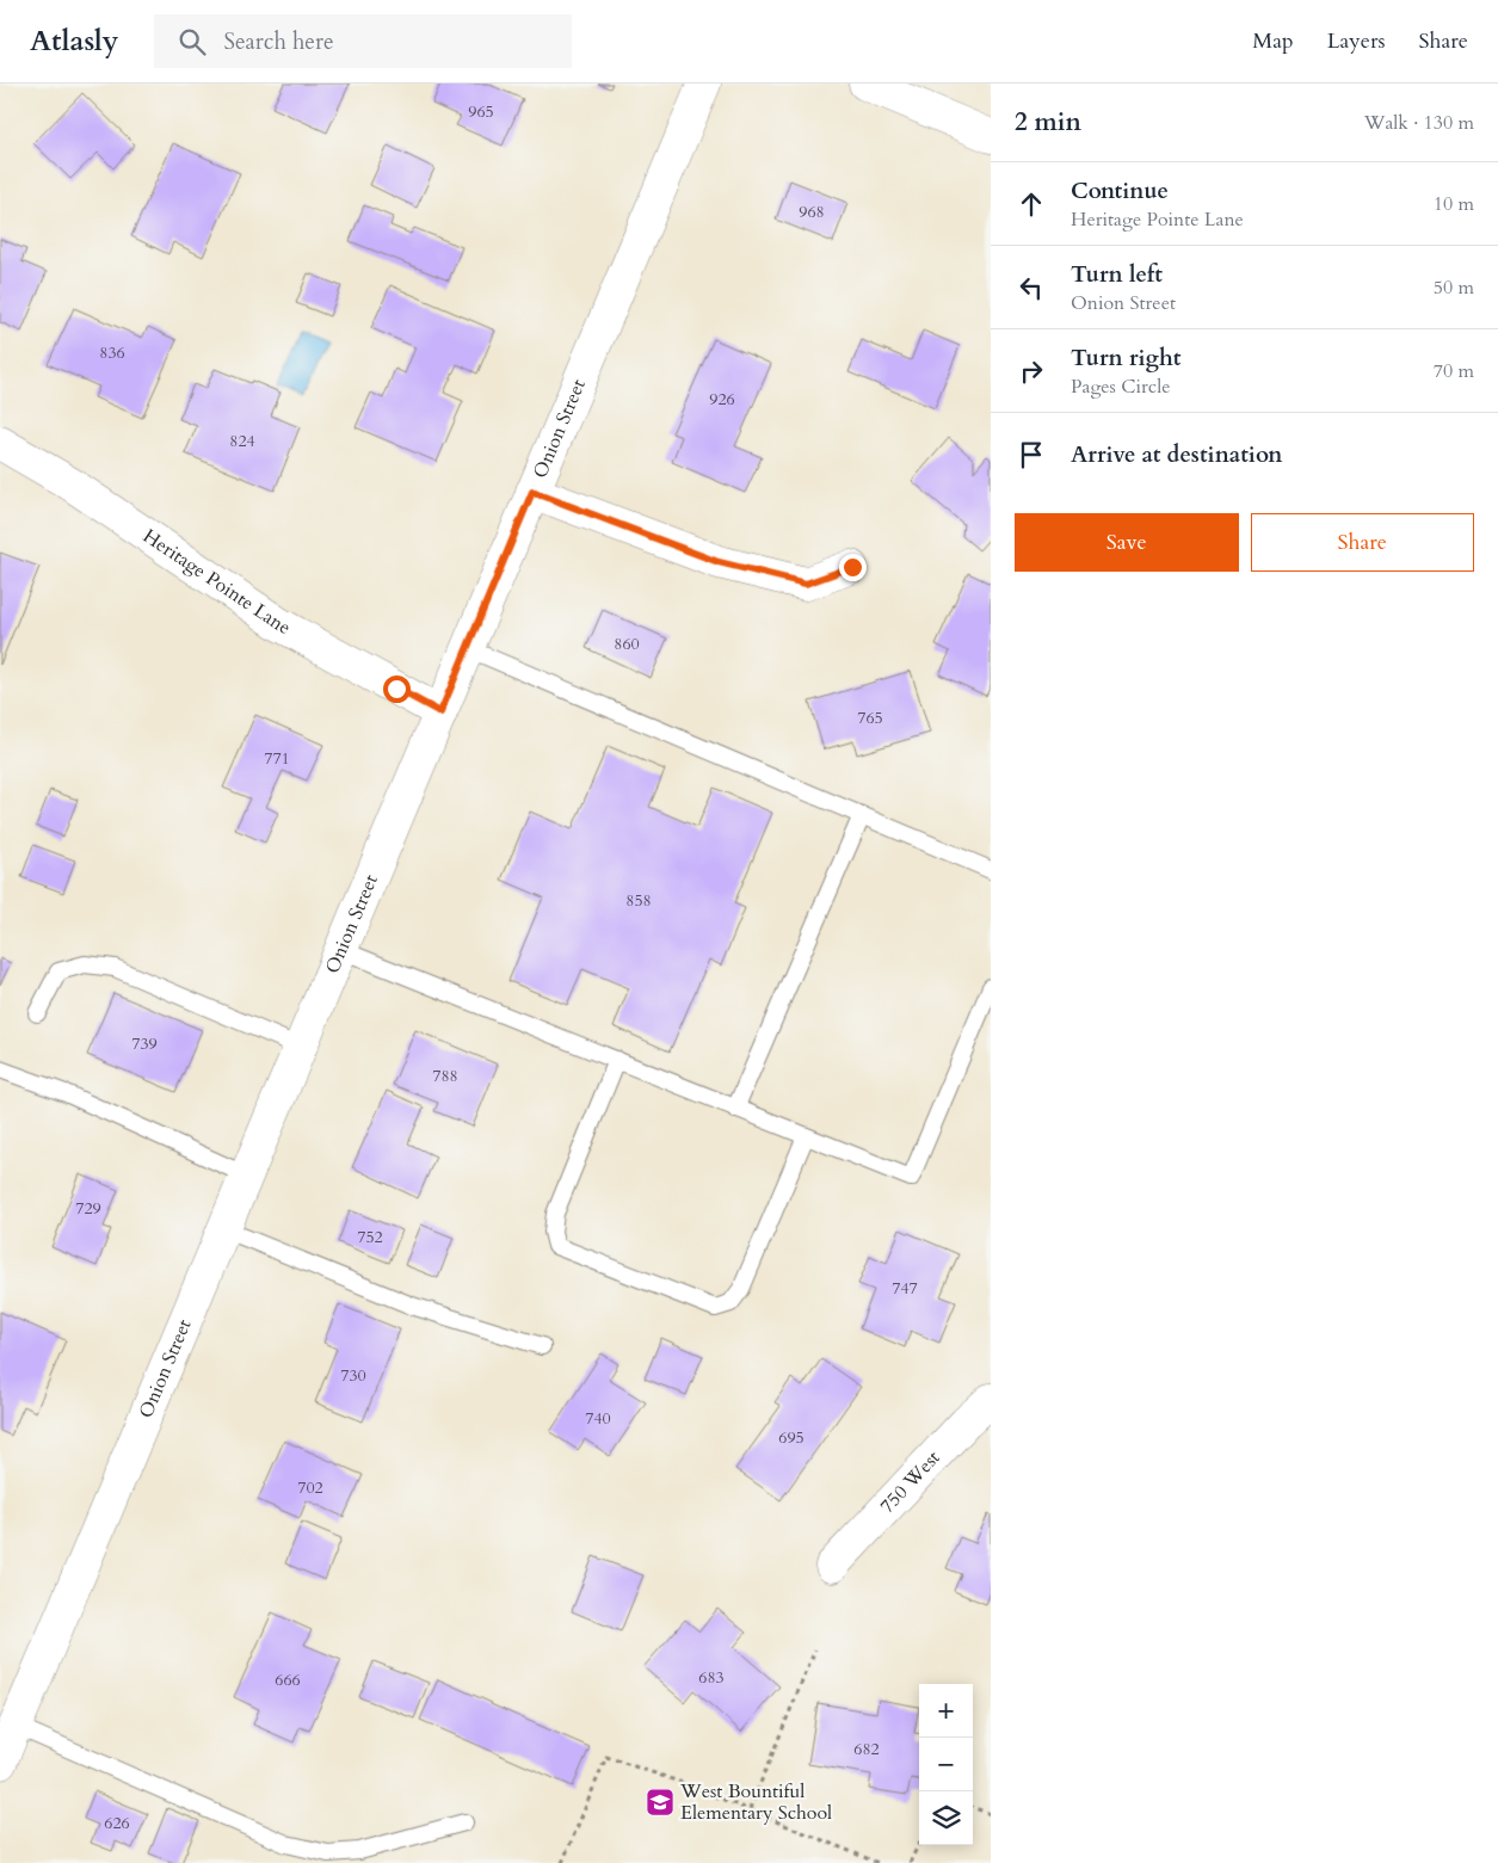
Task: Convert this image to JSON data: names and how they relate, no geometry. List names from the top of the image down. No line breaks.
{"streets":{"street":["Onion Street","Heritage Pointe Lane","750 West"]},"crossings":[["Onion Street","Heritage Pointe Lane"]],"places":{"school or university":["West Bountiful Elementary School"]},"house_numbers":["965","968","836","926","824","860","765","771","858","739","788","729","752","747","730","740","695","702","683","666","682","626"],"page":{"header":"Atlasly","search":"Search here","nav":["Map","Layers","Share"],"heading":["2 min","Walk · 130 m"],"list":[["Continue","Heritage Pointe Lane","10 m"],["Turn left","Onion Street","50 m"],["Turn right","Pages Circle","70 m"],"Arrive at destination"],"buttons":["Save","Share"],"map_buttons":["+","−"]}}
